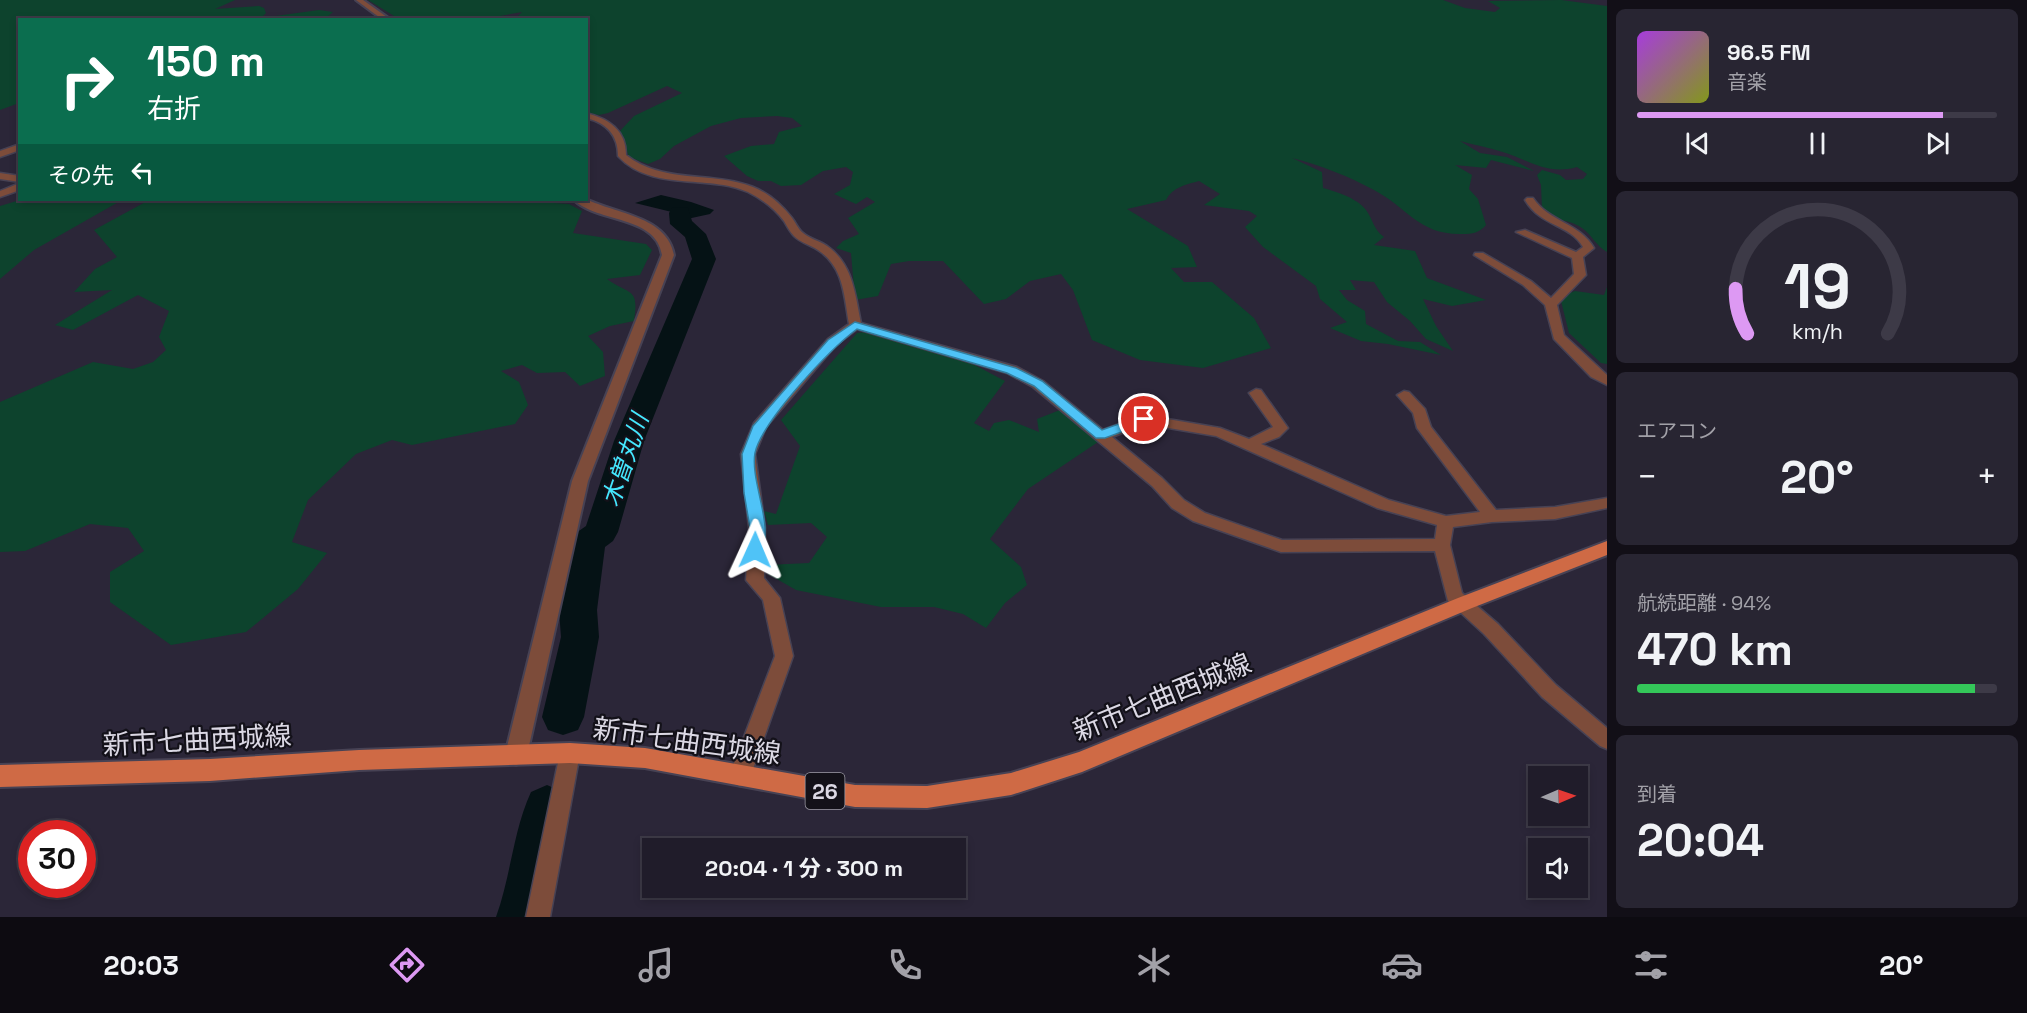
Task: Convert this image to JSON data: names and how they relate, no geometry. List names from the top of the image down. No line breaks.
{"streets":{"main road":["新市七曲西城線","26"]},"water":["木曽丸川"],"north":"right","page":{"turn":["150 m","右折"],"song":["96.5 FM","音楽"],"then":"その先","tile":["エアコン",["航続距離 · 94%","470 km"],["到着","20:04"]],"heat":["−","20°","+"],"limit":"30","trip":"20:04 · 1 分 · 300 m","tabs":["20:03","20°"],"gauge":["19","km/h"]}}
